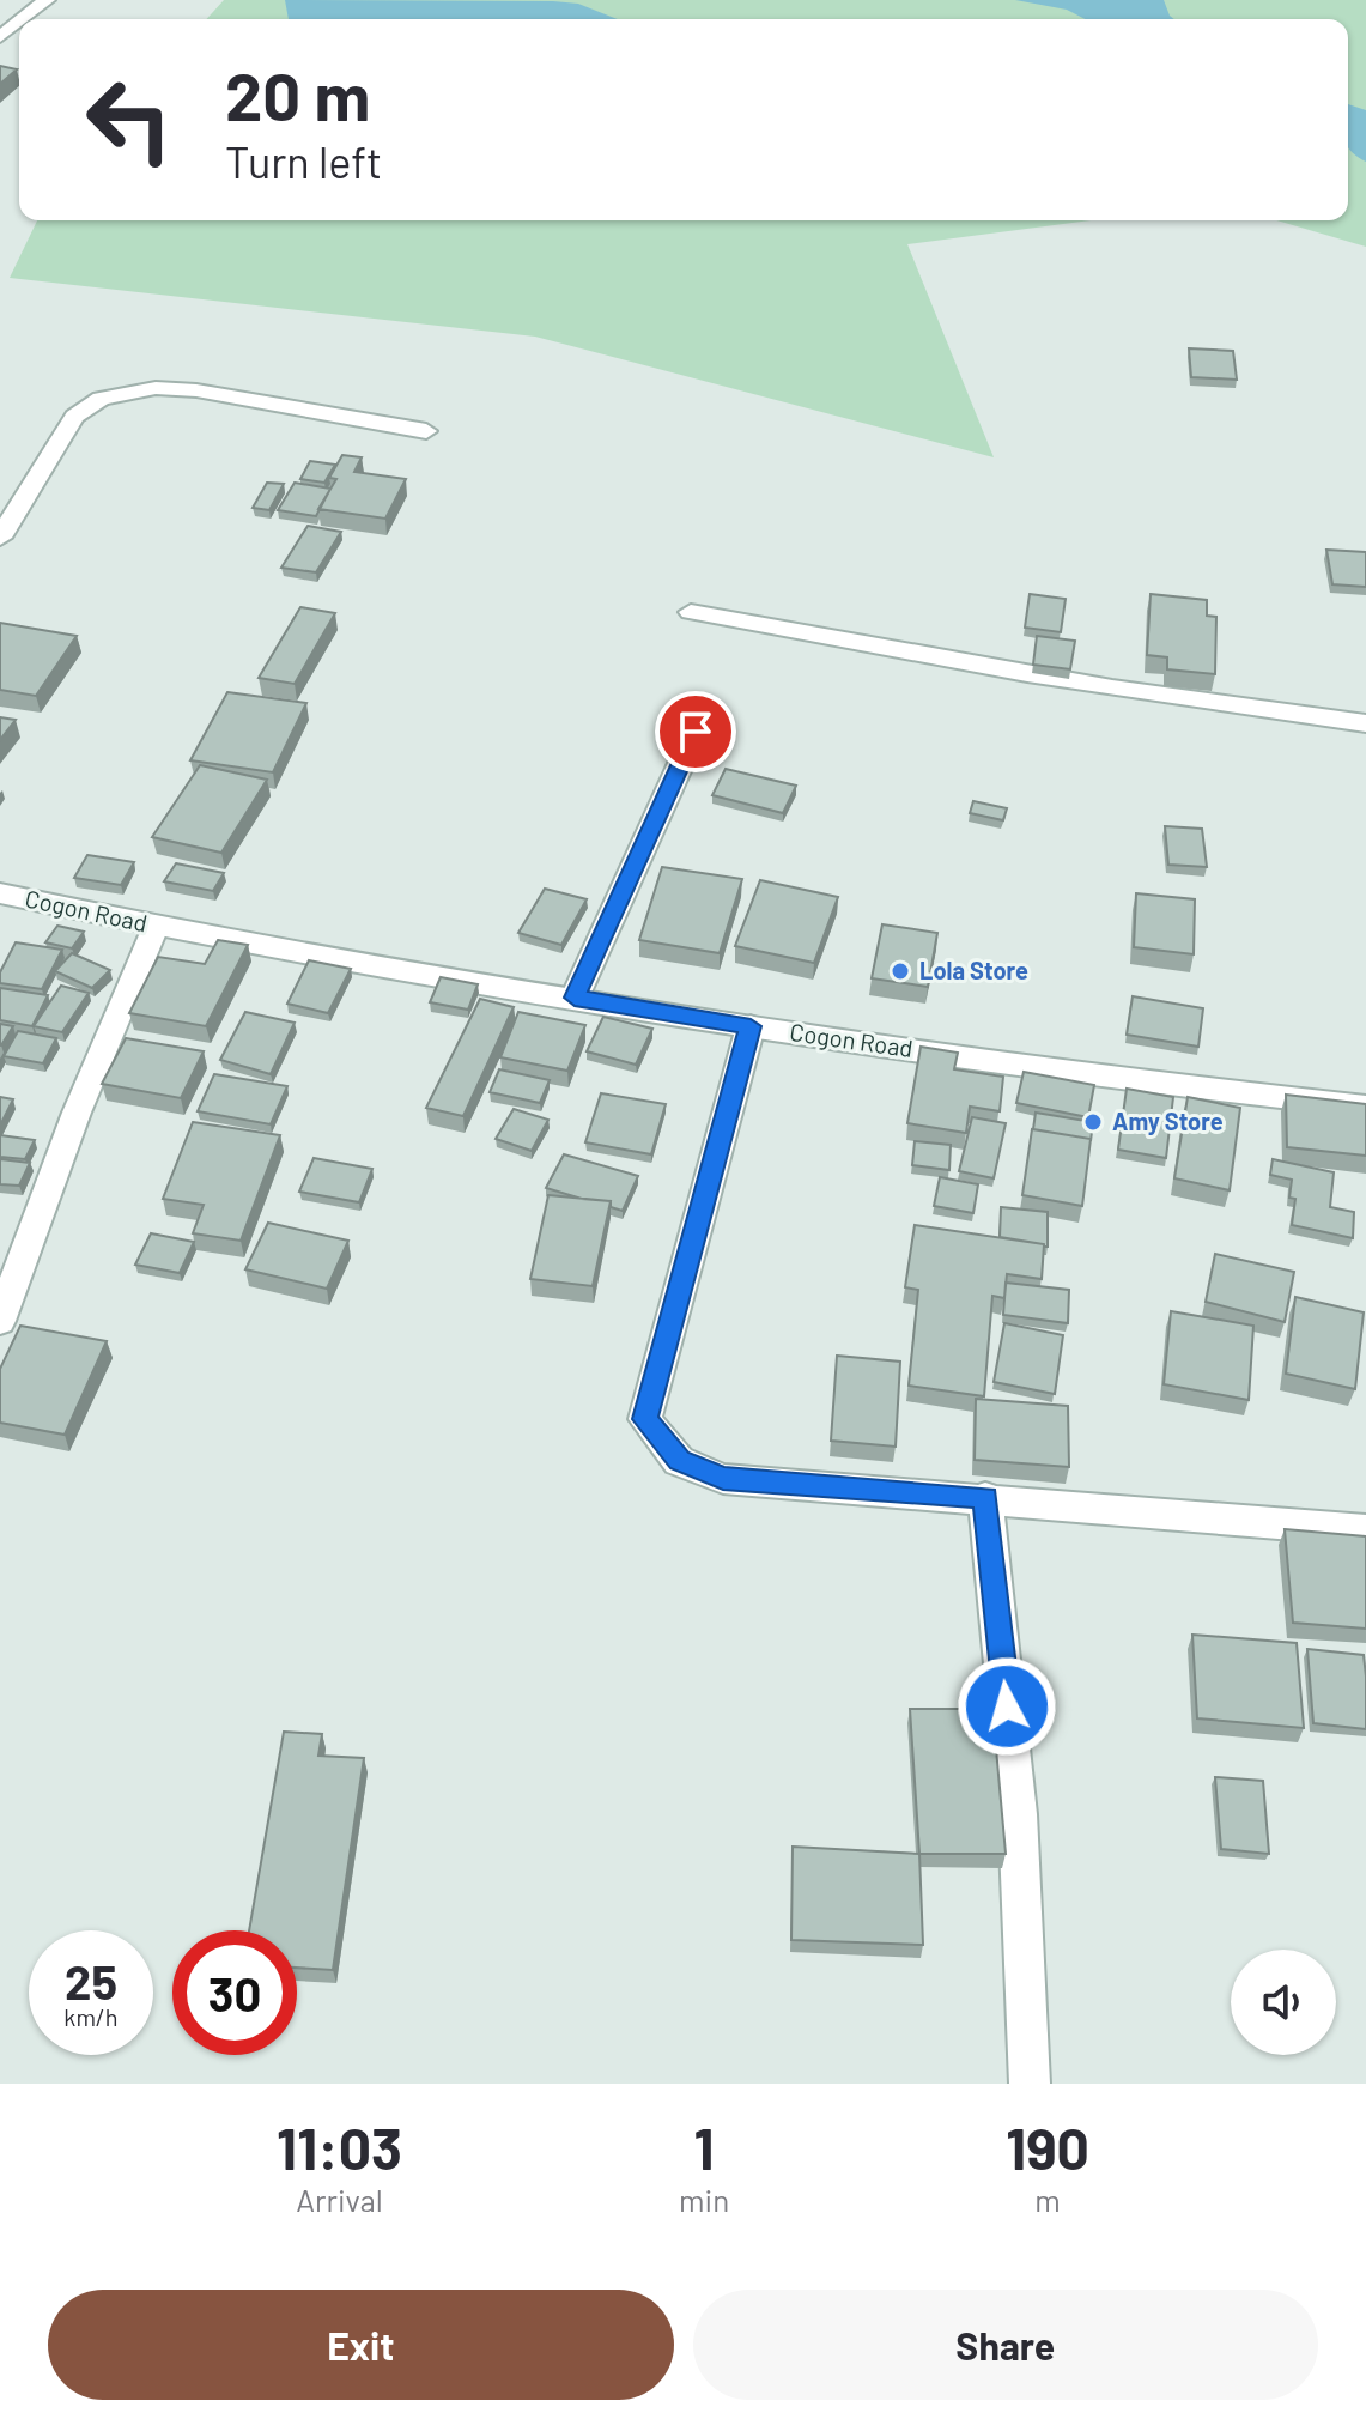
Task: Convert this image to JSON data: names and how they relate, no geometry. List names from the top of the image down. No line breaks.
{"streets":{"street":["Cogon Road"]},"places":["Lola Store","Amy Store"],"page":{"turn":["20 m","Turn left"],"speed":"25 km/h","limit":"30","eta":["11:03","Arrival","1","min","190","m"],"buttons":["Exit","Share"]}}
